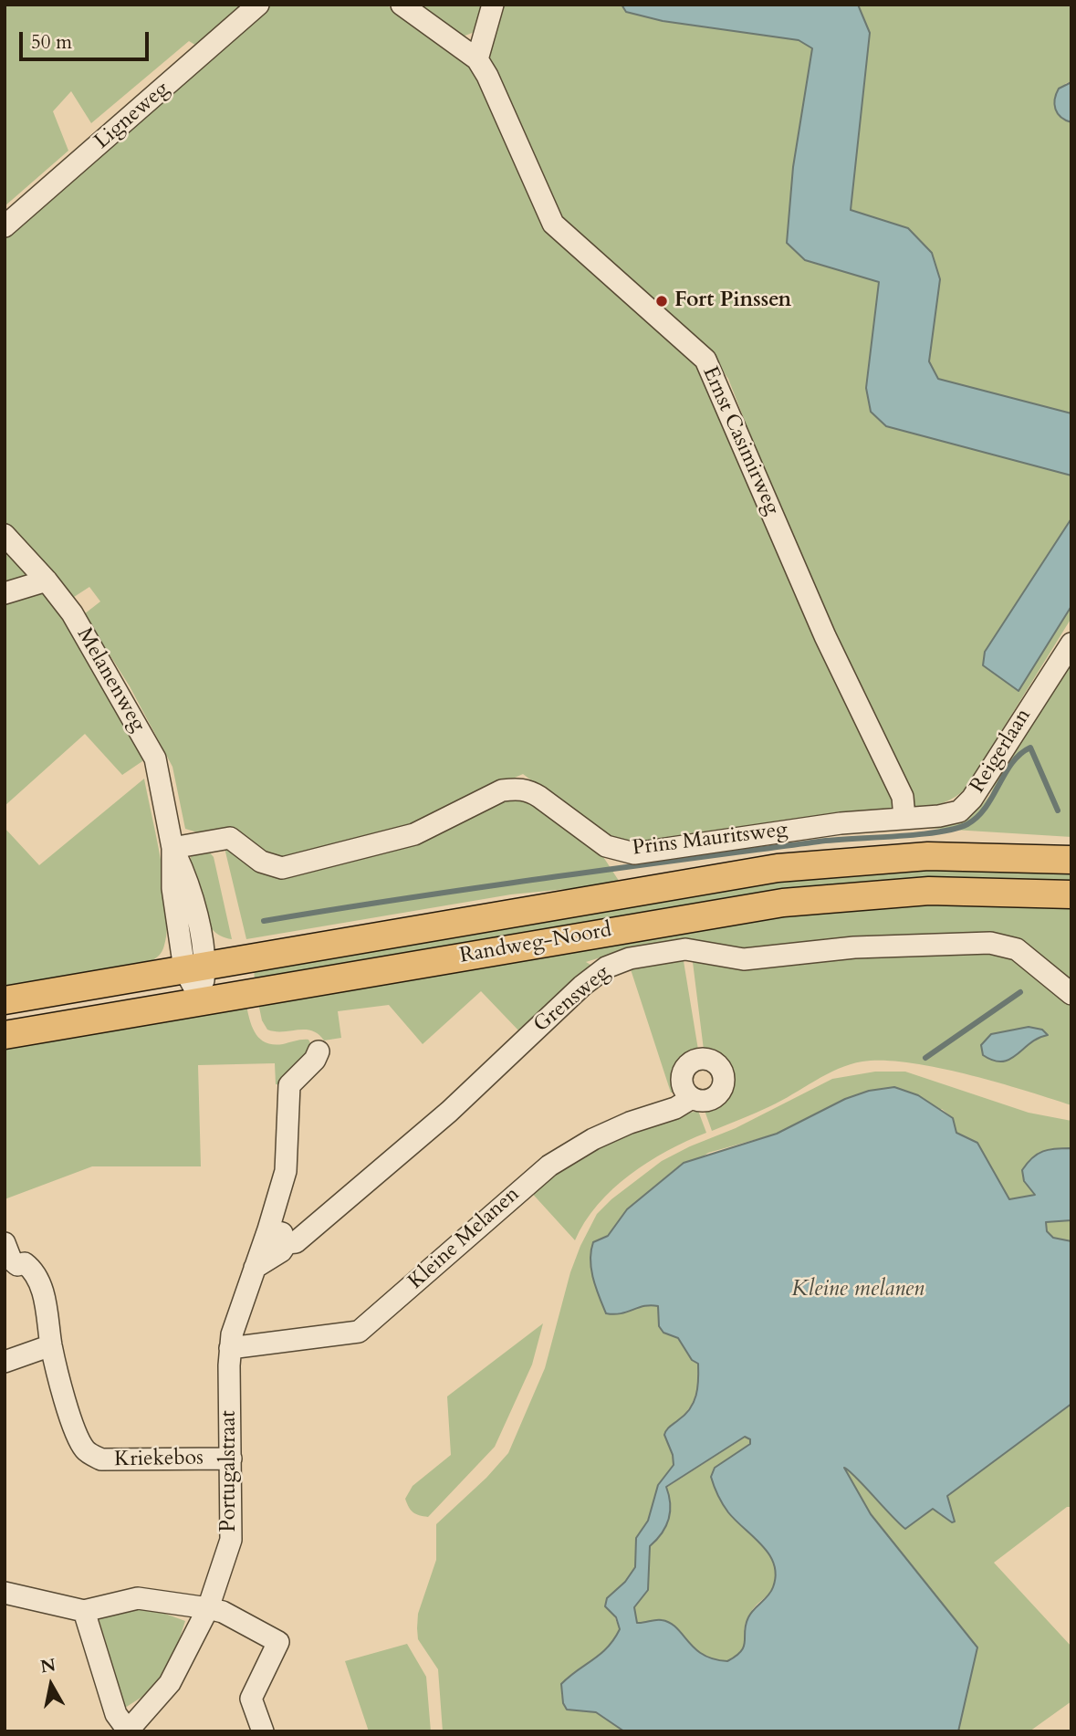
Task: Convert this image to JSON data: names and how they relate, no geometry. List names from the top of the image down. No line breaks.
{"streets":{"main road":["Randweg-Noord"],"street":["Ligneweg","Ernst Casimirweg","Melanenweg","Reigerlaan","Prins Mauritsweg","Grensweg","Kleine Melanen","Kriekebos","Portugalstraat"]},"crossings":[["Ernst Casimirweg","Reigerlaan"],["Ernst Casimirweg","Prins Mauritsweg"],["Melanenweg","Prins Mauritsweg"],["Melanenweg","Randweg-Noord"],["Reigerlaan","Prins Mauritsweg"],["Grensweg","Portugalstraat"],["Kleine Melanen","Portugalstraat"],["Kriekebos","Portugalstraat"]],"water":["Kleine melanen"],"places":["Fort Pinssen"],"scale_bar":"50 m","north":"top"}
